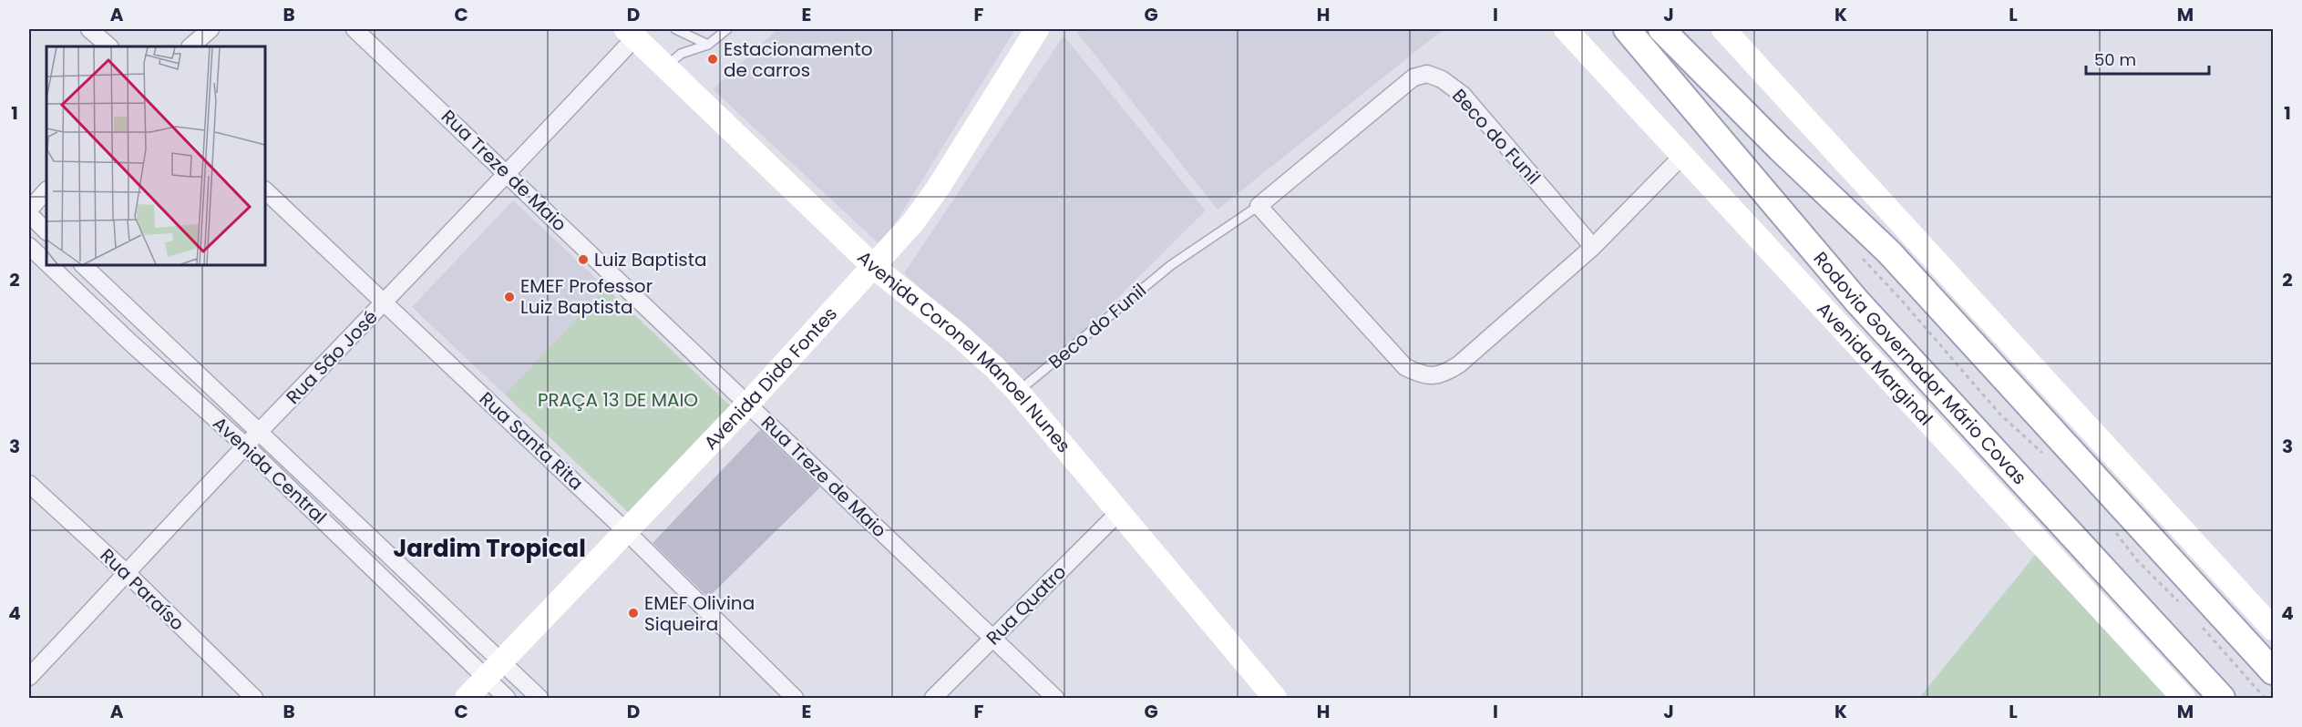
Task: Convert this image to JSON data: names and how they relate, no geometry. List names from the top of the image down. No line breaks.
{"streets":{"main road":["Rodovia Governador Mário Covas"],"street":["Beco do Funil","Rua Treze de Maio","Avenida Coronel Manoel Nunes","Rua São José","Avenida Marginal","Avenida Dido Fontes","Rua Santa Rita","Avenida Central","Rua Paraíso","Rua Quatro"]},"crossings":[["Beco do Funil","Avenida Coronel Manoel Nunes"],["Rua Treze de Maio","Rua São José"],["Rua Treze de Maio","Avenida Dido Fontes"],["Rua Treze de Maio","Rua Quatro"],["Avenida Coronel Manoel Nunes","Rua São José"],["Avenida Coronel Manoel Nunes","Avenida Dido Fontes"],["Avenida Coronel Manoel Nunes","Rua Quatro"],["Rua São José","Rua Santa Rita"],["Rua São José","Avenida Central"],["Rua São José","Rua Paraíso"],["Avenida Dido Fontes","Rua Santa Rita"],["Avenida Dido Fontes","Avenida Central"]],"districts":["Jardim Tropical"],"parks":["PRAÇA 13 DE MAIO"],"places":["Estacionamento de carros","Luiz Baptista","EMEF Professor Luiz Baptista","EMEF Olivina Siqueira"],"scale_bar":"50 m","grid":{"columns":["A","B","C","D","E","F","G","H","I","J","K","L","M"],"rows":["1","2","3","4"]}}
